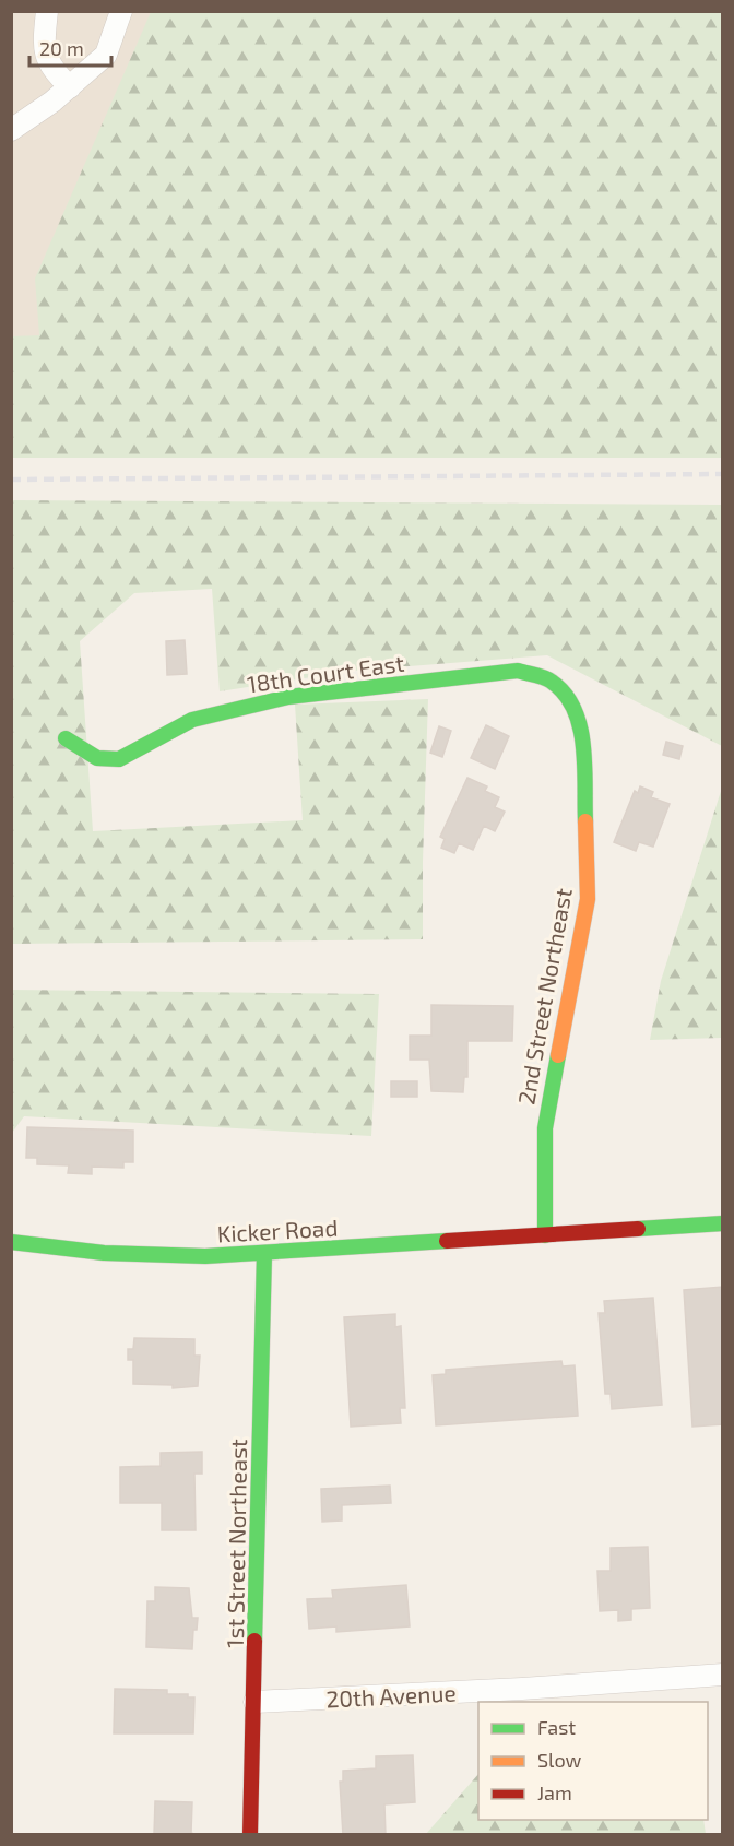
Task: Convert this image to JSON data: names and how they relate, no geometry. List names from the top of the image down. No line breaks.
{"streets":{"street":["18th Court East","2nd Street Northeast","Kicker Road","1st Street Northeast","20th Avenue"]},"crossings":[["18th Court East","2nd Street Northeast"],["2nd Street Northeast","Kicker Road"],["Kicker Road","1st Street Northeast"],["1st Street Northeast","20th Avenue"]],"legend":["Fast","Slow","Jam"],"scale_bar":"20 m"}
